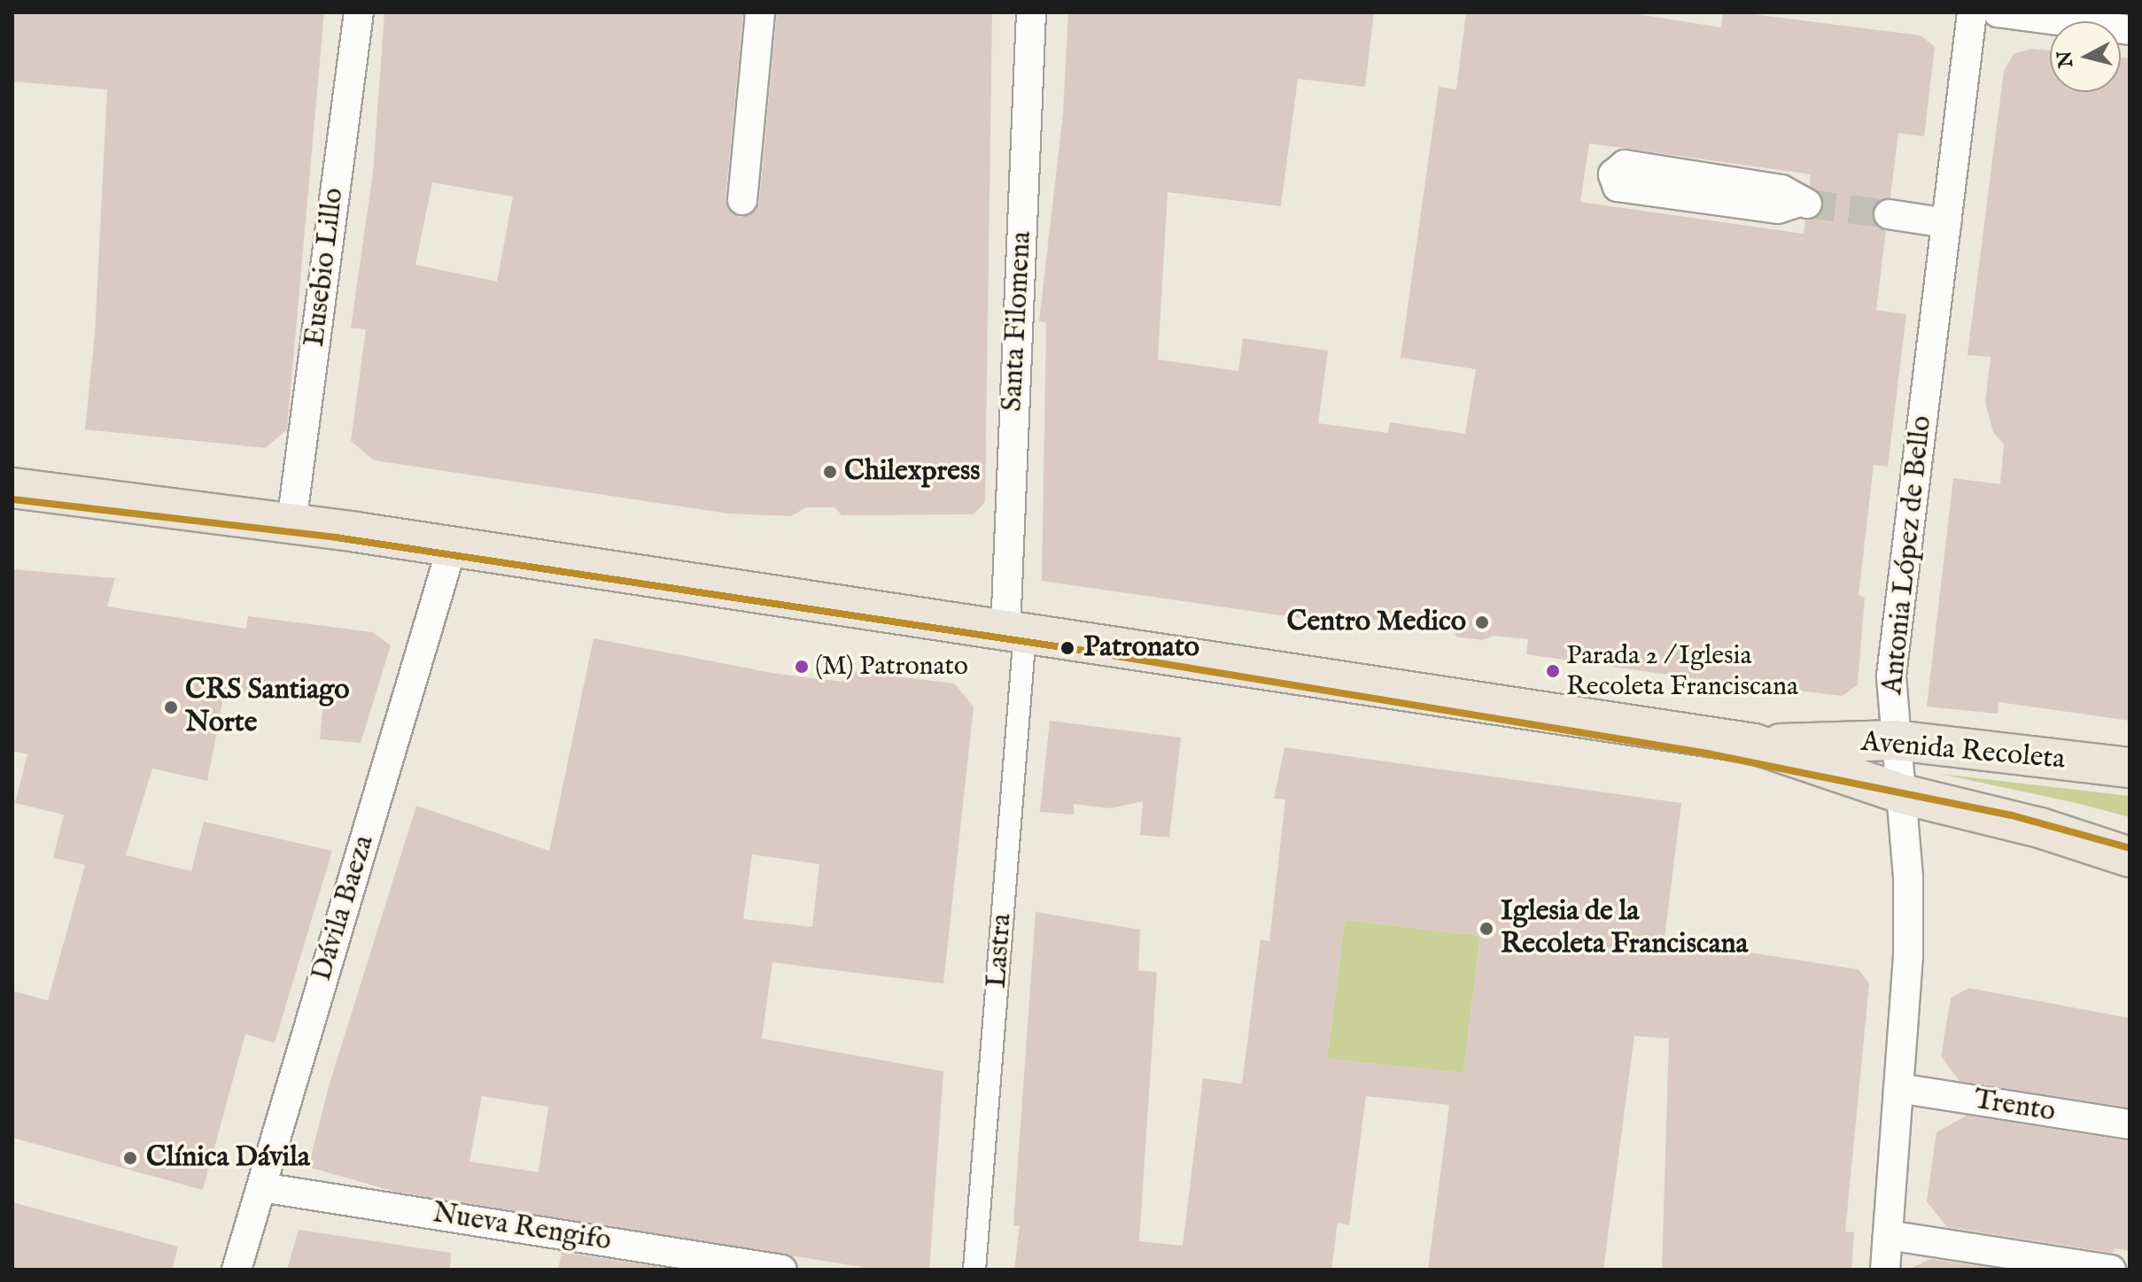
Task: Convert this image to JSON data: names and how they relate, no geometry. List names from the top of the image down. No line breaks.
{"streets":{"main road":["Avenida Recoleta"],"street":["Eusebio Lillo","Santa Filomena","Antonia López de Bello","Dávila Baeza","Lastra","Trento","Nueva Rengifo"]},"crossings":[["Eusebio Lillo","Avenida Recoleta"],["Santa Filomena","Avenida Recoleta"],["Santa Filomena","Lastra"],["Antonia López de Bello","Avenida Recoleta"],["Antonia López de Bello","Trento"],["Avenida Recoleta","Dávila Baeza"],["Avenida Recoleta","Lastra"],["Dávila Baeza","Nueva Rengifo"]],"places":["Chilexpress","Centro Medico","Patronato","(M) Patronato","Parada 2 / Iglesia Recoleta Franciscana","CRS Santiago Norte","Iglesia de la Recoleta Franciscana","Clínica Dávila"],"north":"left"}
